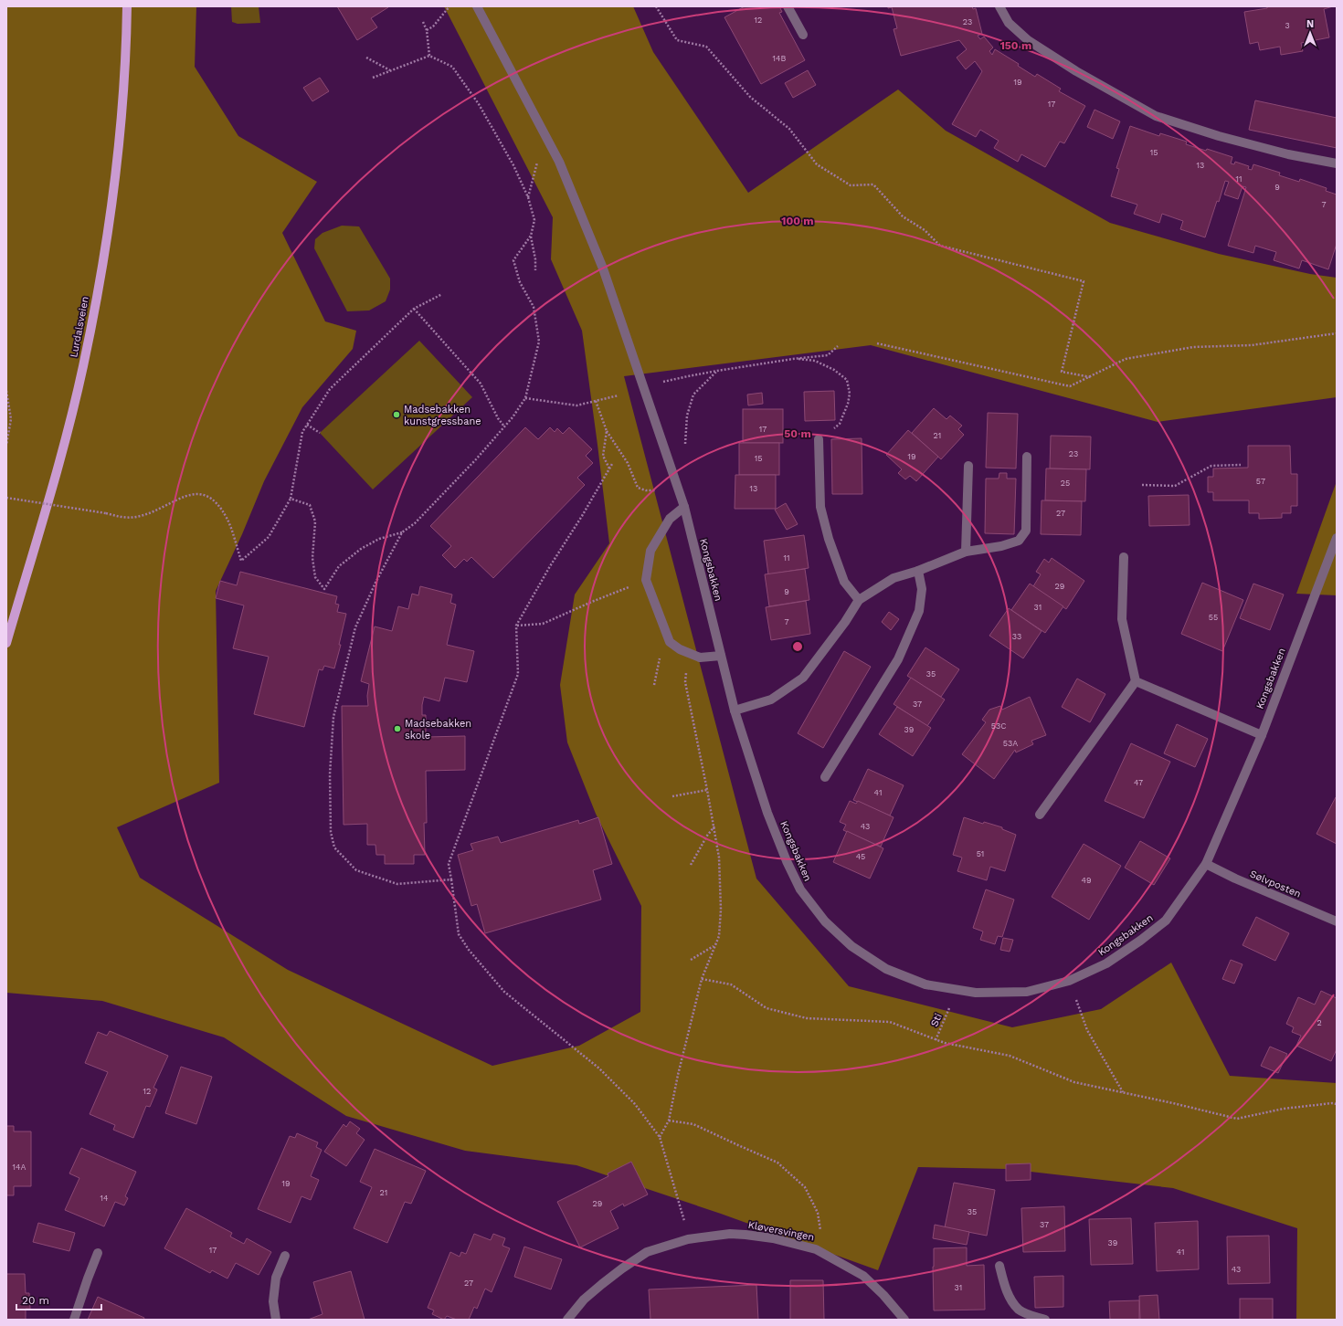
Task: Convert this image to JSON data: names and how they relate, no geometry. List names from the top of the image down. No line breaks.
{"streets":{"main road":["Lurdalsveien"],"street":["Kongsbakken","Sølvposten","Kløversvingen"],"path":["Sti"]},"crossings":[["Kongsbakken","Sølvposten"]],"places":["Madsebakken kunstgressbane","Madsebakken skole"],"house_numbers":["12","23","3","14B","19","17","15","13","11","9","7","17","21","23","19","15","57","25","13","27","11","29","9","31","55","7","33","35","37","53C","39","53A","47","41","43","51","45","49","2","12","14A","19","21","14","29","35","37","39","17","41","43","27","31"],"scale_bar":"20 m","north":"top","rings":["150 m","100 m","50 m"]}
